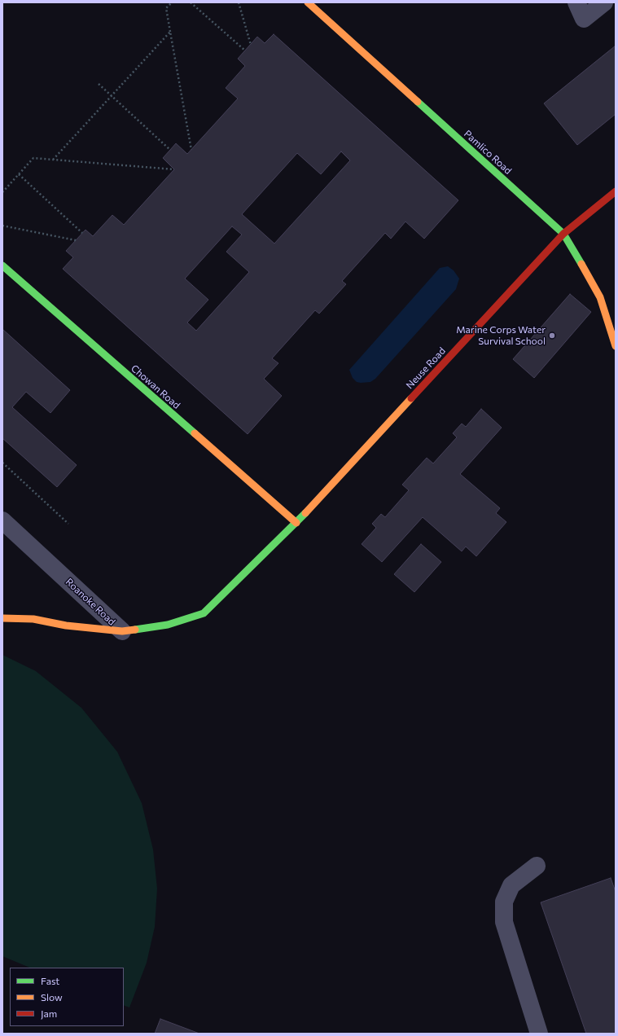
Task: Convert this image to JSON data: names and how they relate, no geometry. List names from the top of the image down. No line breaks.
{"streets":{"street":["Pamlico Road","Neuse Road","Chowan Road","Roanoke Road"]},"crossings":[["Pamlico Road","Neuse Road"],["Neuse Road","Chowan Road"],["Neuse Road","Roanoke Road"],["Chowan Road","Roanoke Road"]],"places":["Marine Corps Water Survival School"],"legend":["Fast","Slow","Jam"]}
